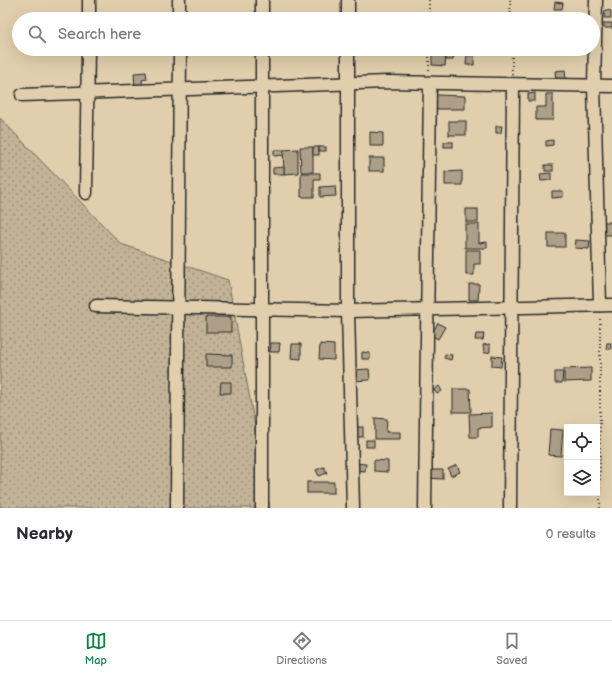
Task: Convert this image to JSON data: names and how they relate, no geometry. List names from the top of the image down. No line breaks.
{"page":{"search":"Search here","heading":["Nearby","0 results"],"nav":["Map","Directions","Saved"]}}
